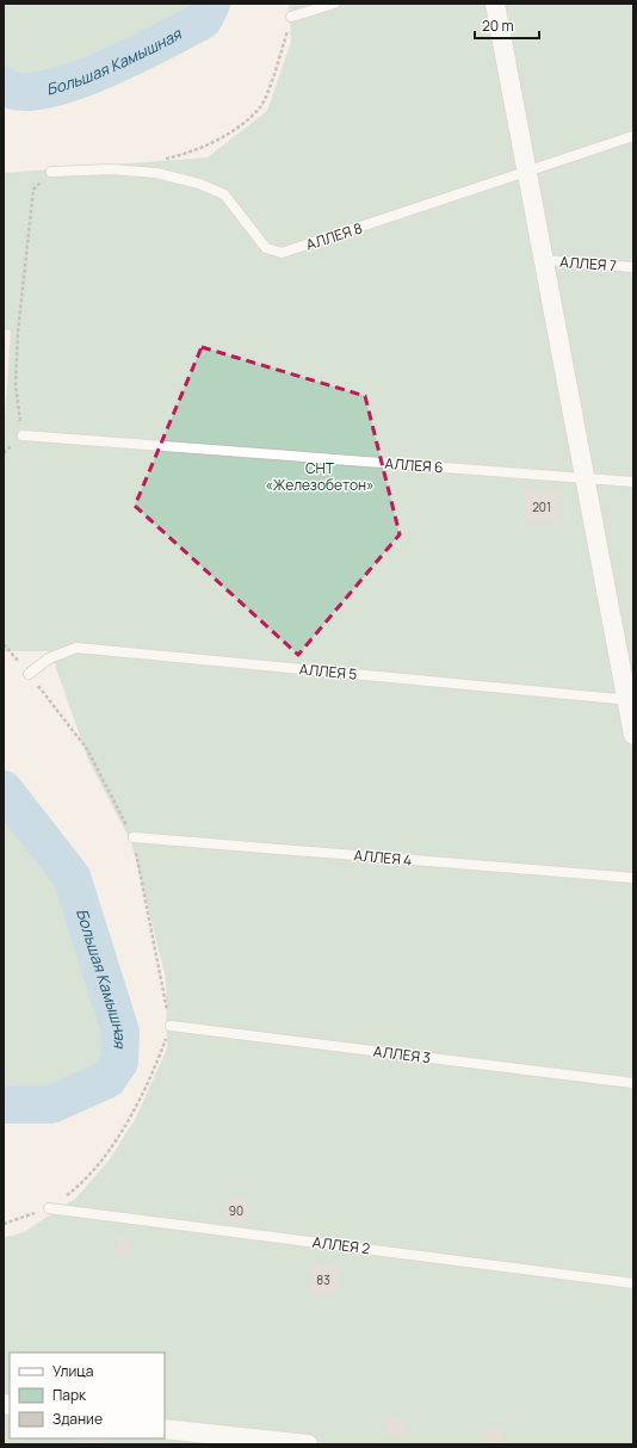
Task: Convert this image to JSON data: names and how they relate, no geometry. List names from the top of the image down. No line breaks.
{"streets":{"lane":["АЛЛЕЯ 8","АЛЛЕЯ 7","АЛЛЕЯ 6","АЛЛЕЯ 5","АЛЛЕЯ 4","АЛЛЕЯ 3","АЛЛЕЯ 2"]},"water":["Большая Камышная"],"parks":["СНТ «Железобетон»"],"house_numbers":["201","90","83"],"legend":["Улица","Парк","Здание"],"scale_bar":"20 m"}
